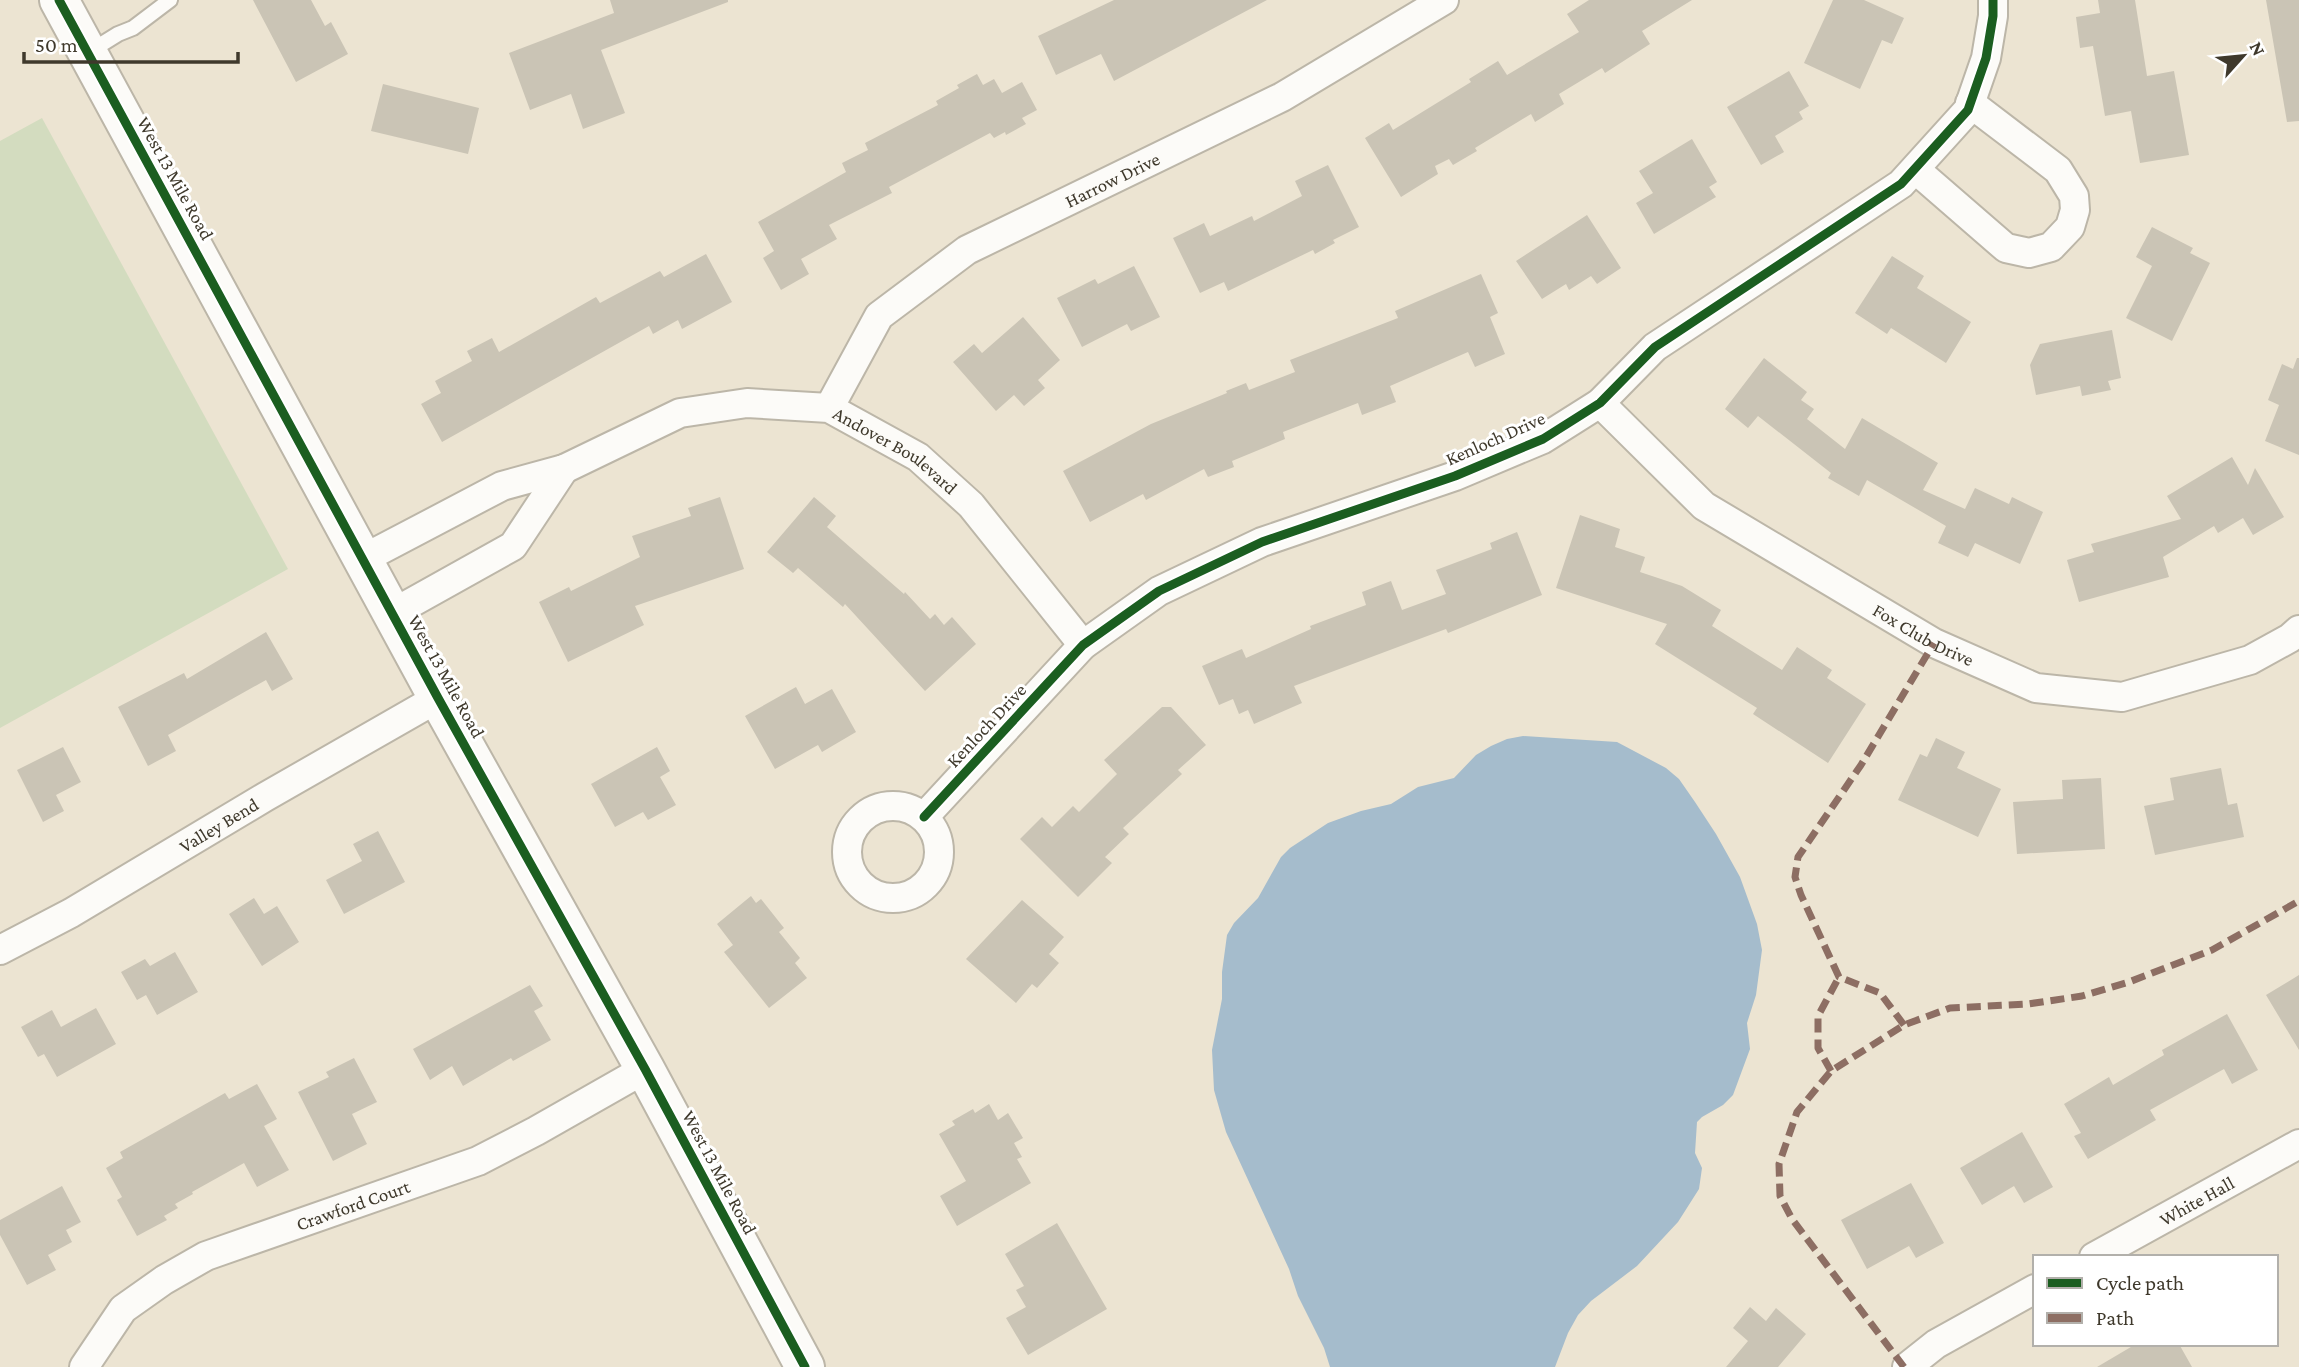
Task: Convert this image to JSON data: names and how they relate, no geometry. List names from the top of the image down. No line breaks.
{"streets":{"street":["West 13 Mile Road","Harrow Drive","Kenloch Drive","Andover Boulevard","Fox Club Drive","Valley Bend","White Hall","Crawford Court"]},"crossings":[["West 13 Mile Road","Andover Boulevard"],["West 13 Mile Road","Valley Bend"],["West 13 Mile Road","Crawford Court"],["Harrow Drive","Andover Boulevard"],["Kenloch Drive","Andover Boulevard"],["Kenloch Drive","Fox Club Drive"]],"legend":["Cycle path","Path"],"scale_bar":"50 m","north":"top right"}
